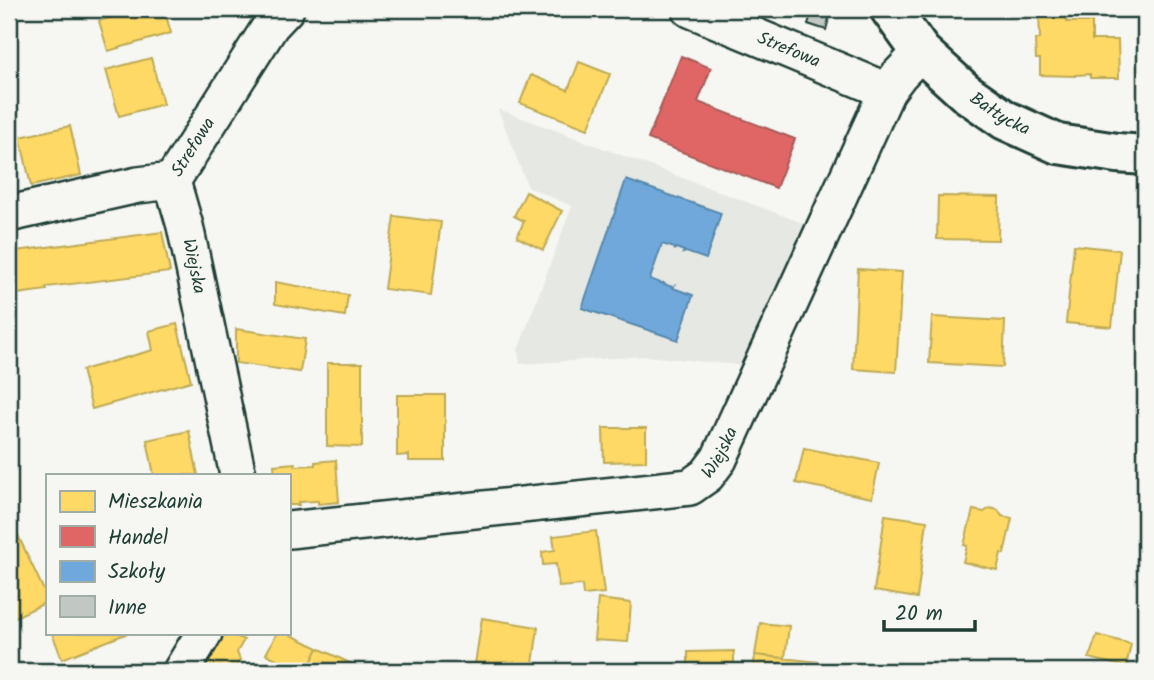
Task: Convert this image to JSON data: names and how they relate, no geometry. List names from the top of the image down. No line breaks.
{"streets":{"street":["Strefowa","Bałtycka","Wiejska"]},"crossings":[["Strefowa","Wiejska"],["Bałtycka","Wiejska"]],"legend":["Mieszkania","Handel","Szkoły","Inne"],"scale_bar":"20 m"}
